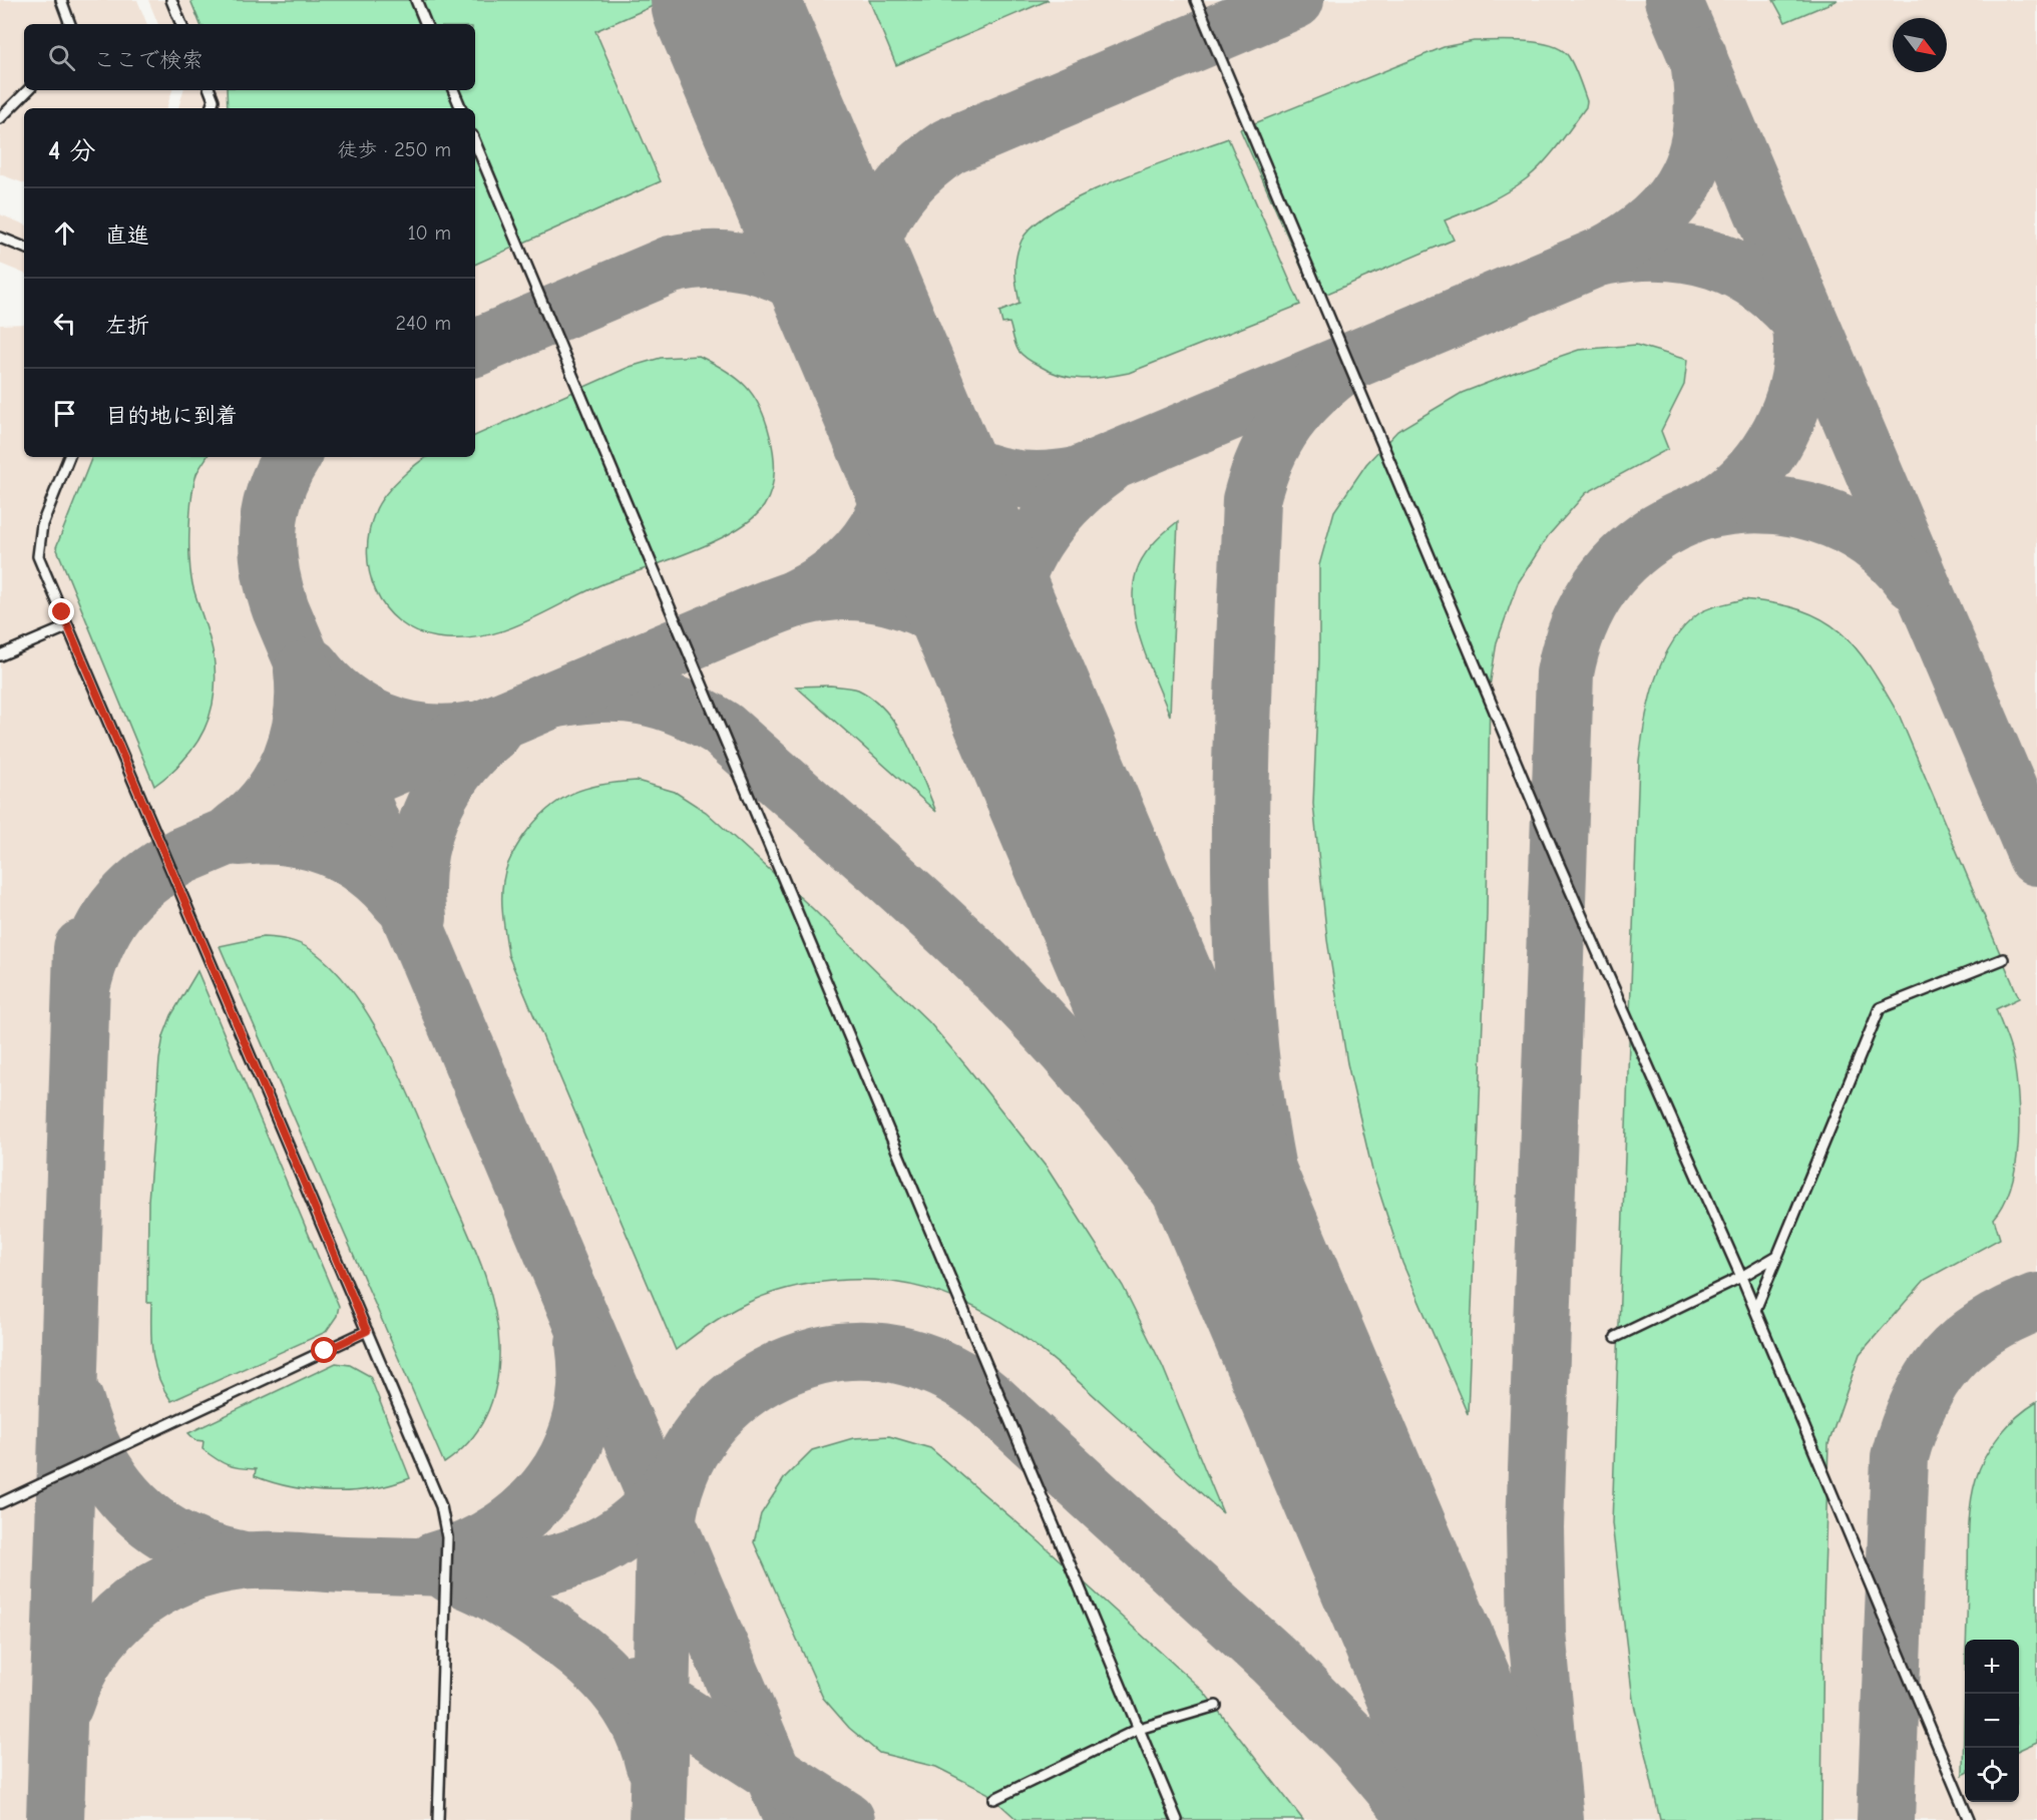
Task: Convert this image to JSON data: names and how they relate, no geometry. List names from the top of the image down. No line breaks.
{"north":"bottom right","page":{"search":"ここで検索","heading":["4 分","徒歩 · 250 m"],"list":[["直進","10 m"],["左折","240 m"],"目的地に到着"],"map_buttons":["+","−"]}}
